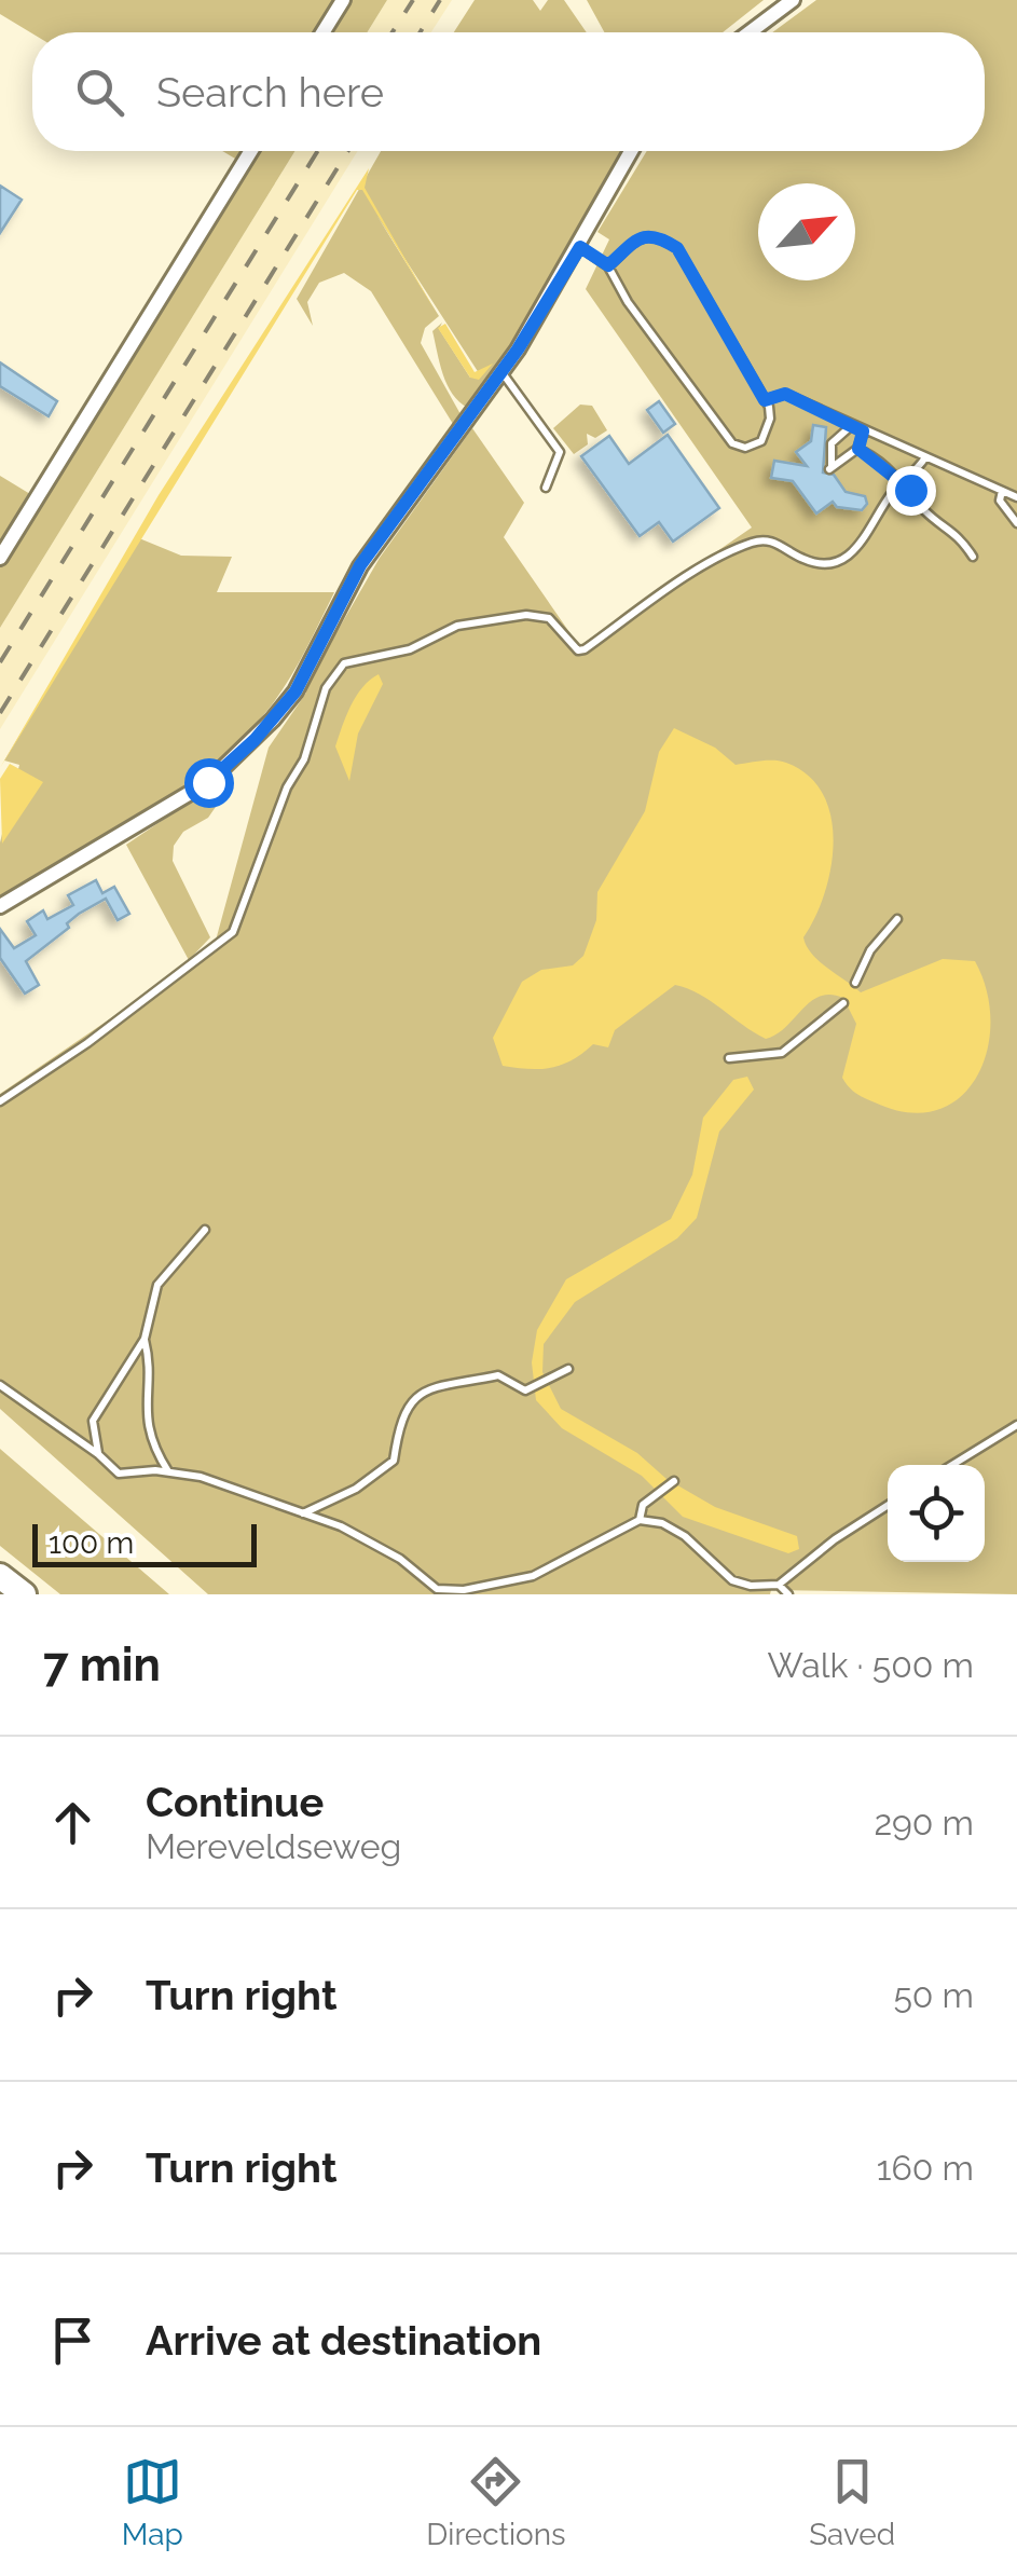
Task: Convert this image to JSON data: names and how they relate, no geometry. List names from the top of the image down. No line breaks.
{"scale_bar":"100 m","north":"top right","page":{"search":"Search here","scale":"100 m","heading":["7 min","Walk · 500 m"],"list":[["Continue","Mereveldseweg","290 m"],["Turn right","50 m"],["Turn right","160 m"],"Arrive at destination"],"nav":["Map","Directions","Saved"]}}
